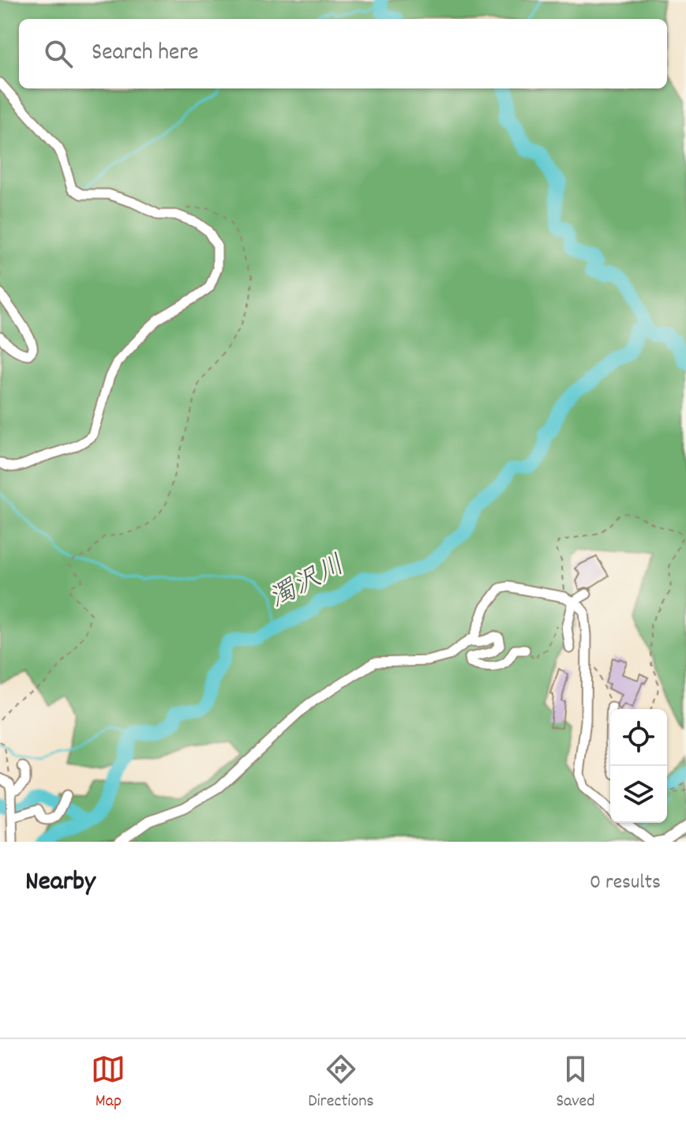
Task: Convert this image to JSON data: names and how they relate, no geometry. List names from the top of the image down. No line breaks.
{"water":["濁沢川"],"page":{"search":"Search here","heading":["Nearby","0 results"],"nav":["Map","Directions","Saved"]}}
